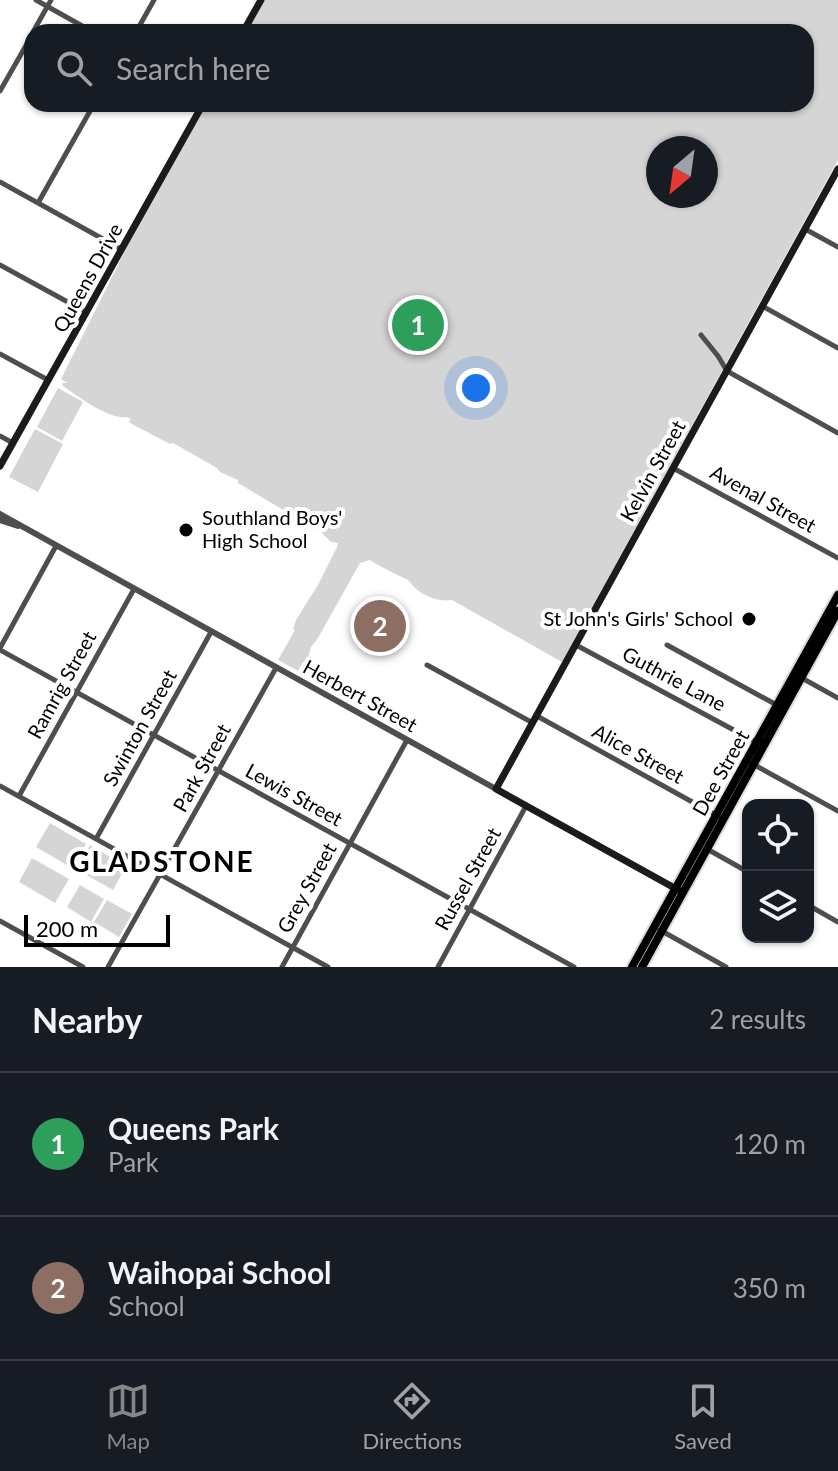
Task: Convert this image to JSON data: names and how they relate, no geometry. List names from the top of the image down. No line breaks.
{"streets":{"main road":["Queens Drive","Kelvin Street","Herbert Street","Dee Street"],"street":["Avenal Street","Guthrie Lane","Ramrig Street","Swinton Street","Alice Street","Park Street","Lewis Street","Russel Street","Grey Street"]},"crossings":[["Kelvin Street","Avenal Street"],["Kelvin Street","Guthrie Lane"],["Kelvin Street","Herbert Street"],["Kelvin Street","Alice Street"],["Guthrie Lane","Dee Street"],["Ramrig Street","Herbert Street"],["Ramrig Street","Lewis Street"],["Herbert Street","Swinton Street"],["Herbert Street","Park Street"],["Herbert Street","Dee Street"],["Herbert Street","Russel Street"],["Herbert Street","Grey Street"],["Swinton Street","Lewis Street"],["Alice Street","Dee Street"],["Park Street","Lewis Street"],["Lewis Street","Russel Street"],["Lewis Street","Grey Street"]],"districts":["GLADSTONE"],"places":["Southland Boys' High School","St John's Girls' School"],"scale_bar":"200 m","north":"bottom left","page":{"search":"Search here","pins":["1","2"],"scale":"200 m","heading":["Nearby","2 results"],"list":[{"mark":"1","name":"Queens Park","note":"Park","value":"120 m"},{"mark":"2","name":"Waihopai School","note":"School","value":"350 m"}],"nav":["Map","Directions","Saved"]}}
